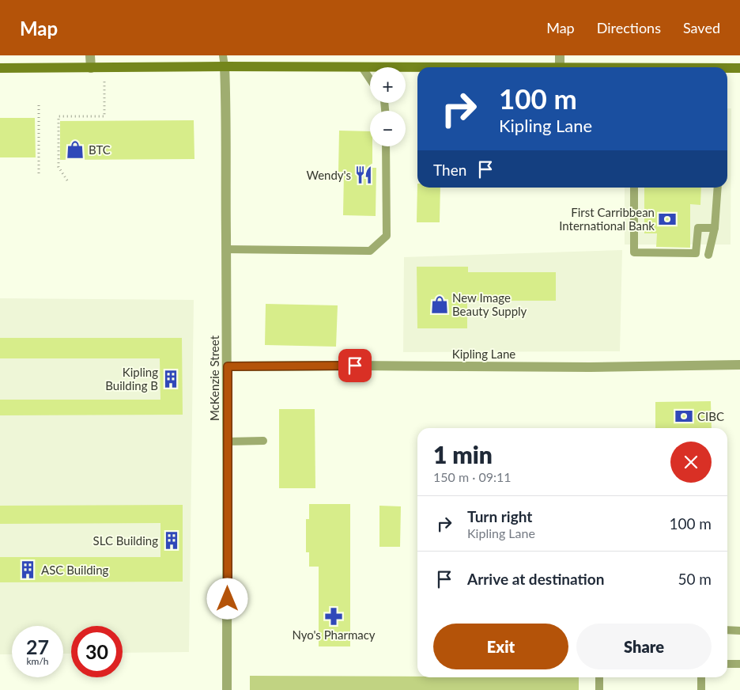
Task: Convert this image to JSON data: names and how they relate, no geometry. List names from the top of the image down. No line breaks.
{"streets":{"street":["Kipling Lane","McKenzie Street"]},"crossings":[["Kipling Lane","McKenzie Street"]],"places":{"shop":["BTC","New Image Beauty Supply"],"restaurant":["Wendy's"],"bank":["First Carribbean International Bank","CIBC"],"building":["Kipling Building B","SLC Building","ASC Building"],"pharmacy":["Nyo's Pharmacy"]},"page":{"header":"Map","nav":["Map","Directions","Saved"],"map_buttons":["+","−"],"turn":["100 m","Kipling Lane"],"then":"Then","heading":["1 min","150 m · 09:11"],"list":[{"name":"Turn right","note":"Kipling Lane","value":"100 m"},{"name":"Arrive at destination","value":"50 m"}],"buttons":["Exit","Share"],"speed":"27 km/h","limit":"30"}}
